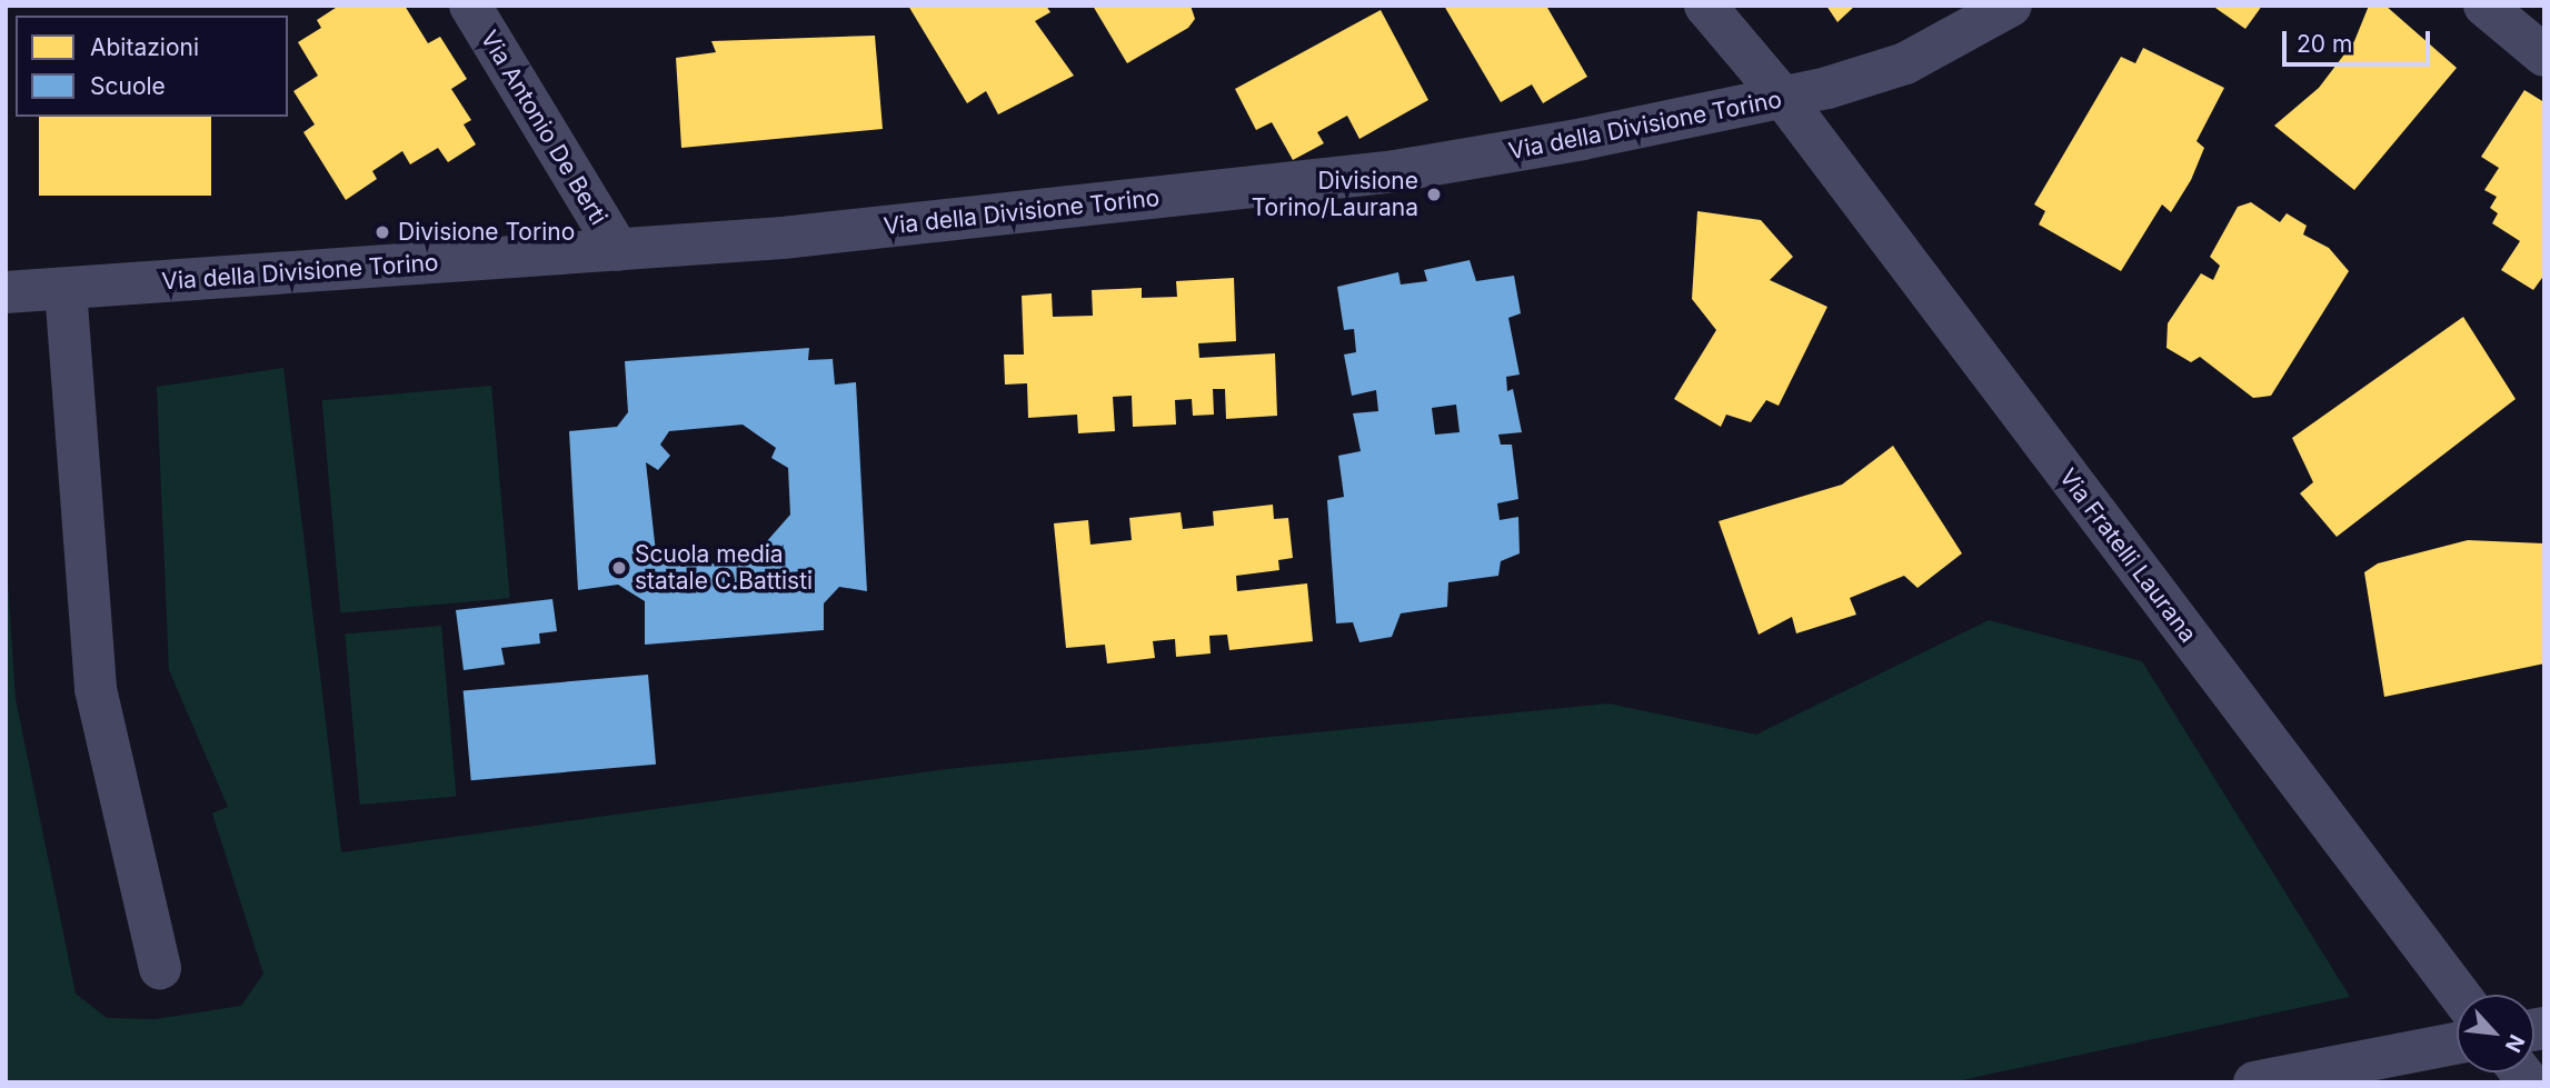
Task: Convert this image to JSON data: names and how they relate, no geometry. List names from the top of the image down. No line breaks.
{"streets":{"street":["Via della Divisione Torino","Via Antonio De Berti","Via Fratelli Laurana"]},"crossings":[["Via della Divisione Torino","Via Antonio De Berti"],["Via della Divisione Torino","Via Fratelli Laurana"]],"places":["Divisione Torino/Laurana","Divisione Torino","Scuola media statale C.Battisti"],"legend":["Abitazioni","Scuole"],"scale_bar":"20 m","north":"bottom right"}
